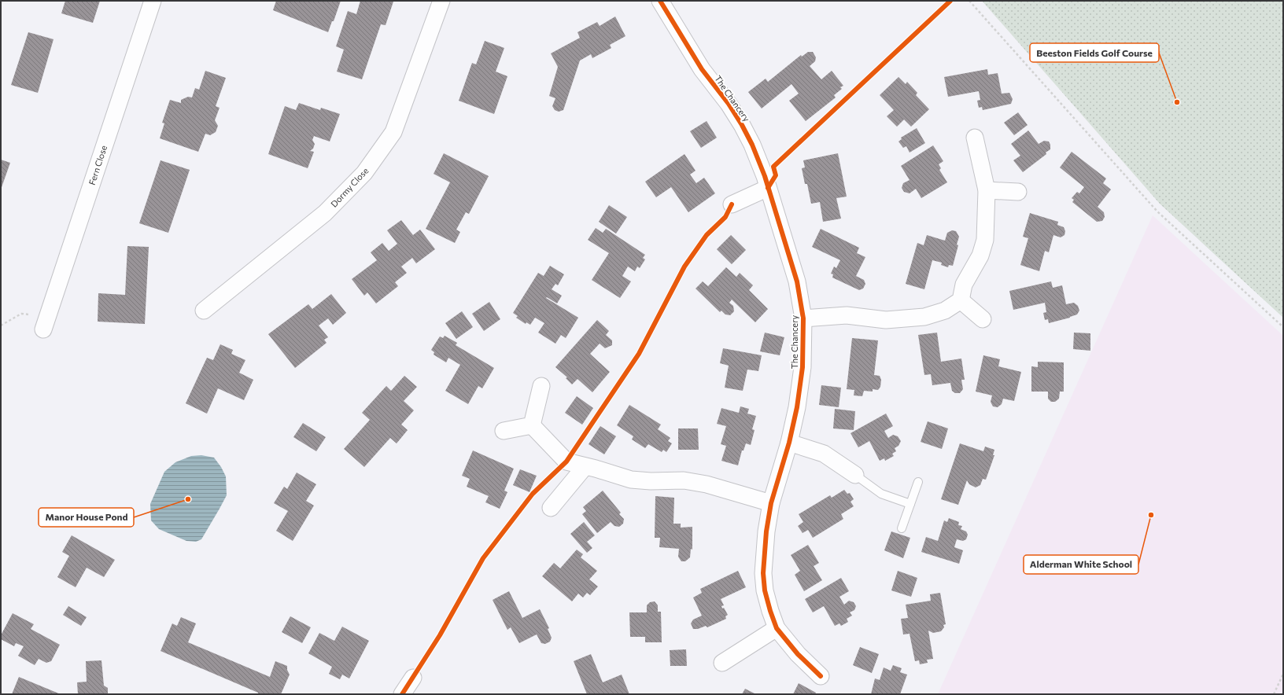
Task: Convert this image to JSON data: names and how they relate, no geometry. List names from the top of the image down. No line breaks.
{"streets":{"street":["The Chancery","Fern Close","Dormy Close"]},"places":["Beeston Fields Golf Course","Manor House Pond","Alderman White School"]}
